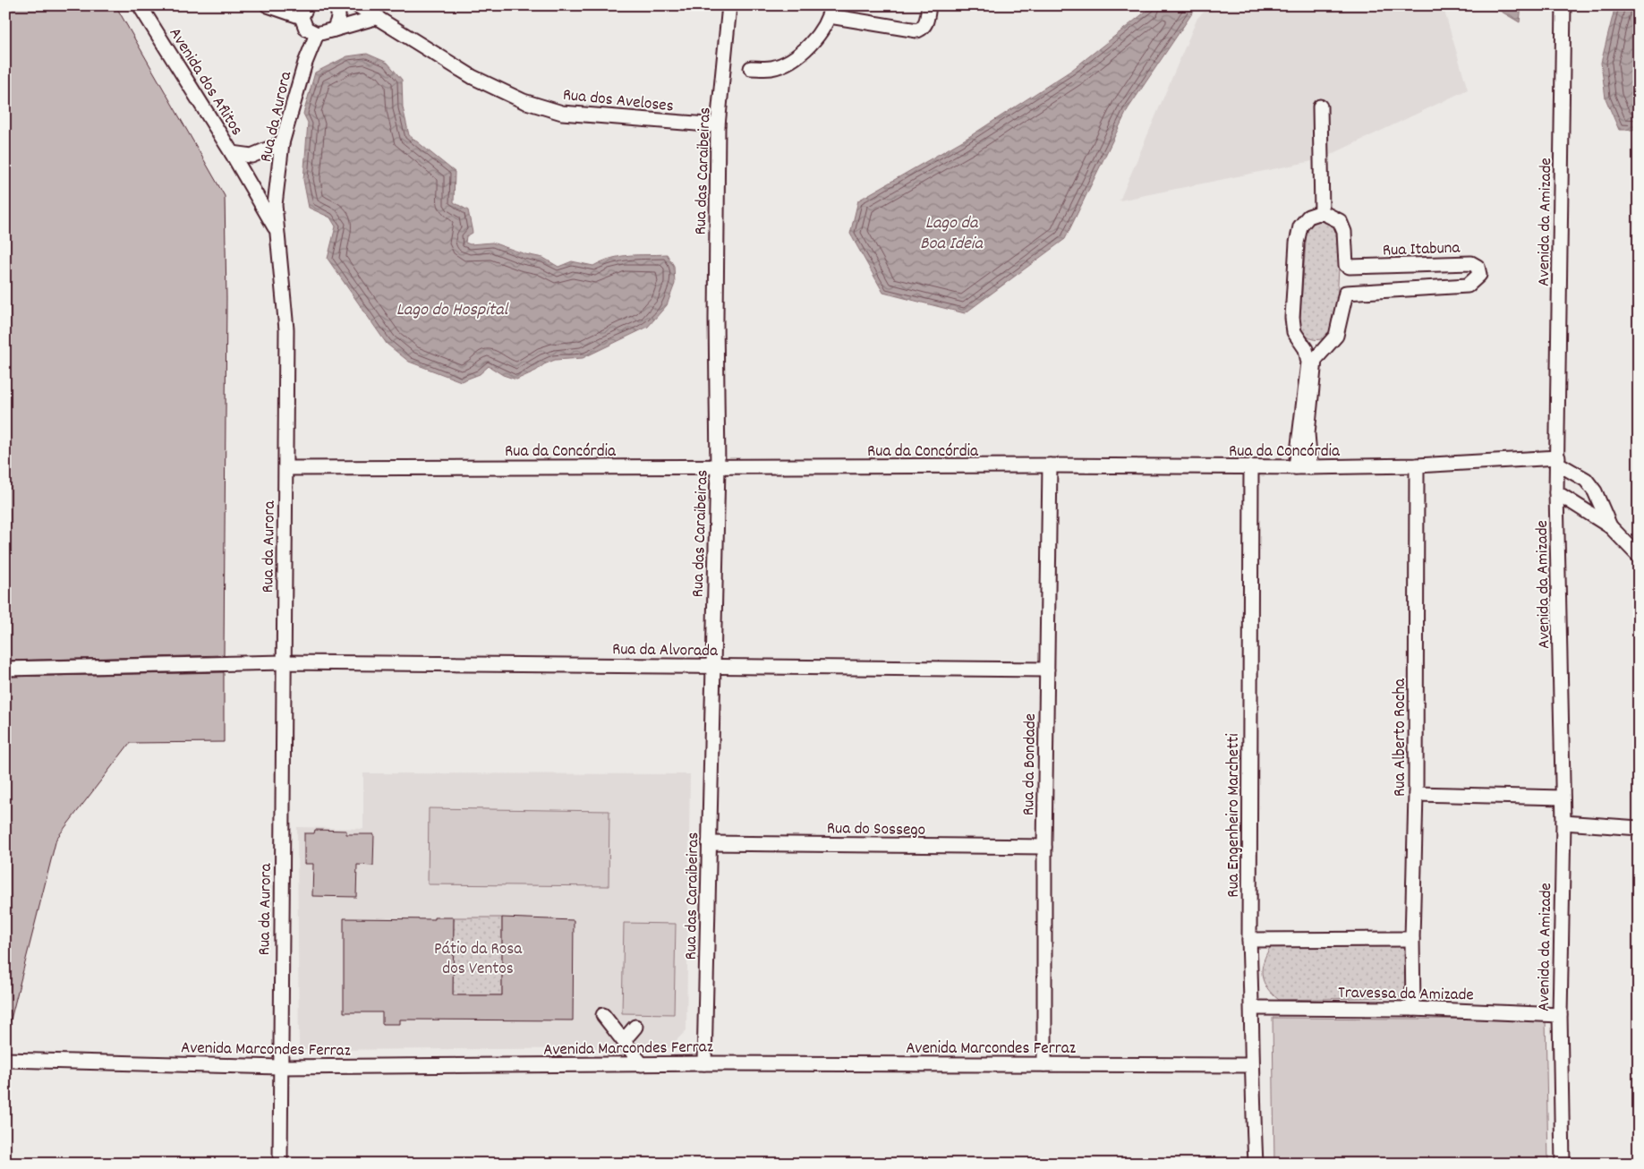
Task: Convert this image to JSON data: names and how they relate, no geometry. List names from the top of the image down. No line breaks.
{"streets":{"street":["Avenida dos Aflitos","Rua dos Aveloses","Rua da Aurora","Rua das Caraibeiras","Avenida da Amizade","Rua Itabuna","Rua da Concórdia","Rua da Alvorada","Rua Alberto Rocha","Rua da Bondade","Rua Engenheiro Marchetti","Rua do Sossego","Travessa da Amizade","Avenida Marcondes Ferraz"]},"crossings":[["Avenida dos Aflitos","Rua da Aurora"],["Rua dos Aveloses","Rua das Caraibeiras"],["Rua da Aurora","Rua da Concórdia"],["Rua da Aurora","Rua da Alvorada"],["Rua da Aurora","Avenida Marcondes Ferraz"],["Rua das Caraibeiras","Rua da Concórdia"],["Rua das Caraibeiras","Rua da Alvorada"],["Rua das Caraibeiras","Rua do Sossego"],["Rua das Caraibeiras","Avenida Marcondes Ferraz"],["Avenida da Amizade","Rua da Concórdia"],["Avenida da Amizade","Travessa da Amizade"],["Rua Itabuna","Rua da Concórdia"],["Rua da Concórdia","Rua Alberto Rocha"],["Rua da Concórdia","Rua da Bondade"],["Rua da Concórdia","Rua Engenheiro Marchetti"],["Rua da Alvorada","Rua da Bondade"],["Rua Alberto Rocha","Travessa da Amizade"],["Rua da Bondade","Rua do Sossego"],["Rua da Bondade","Avenida Marcondes Ferraz"],["Rua Engenheiro Marchetti","Travessa da Amizade"],["Rua Engenheiro Marchetti","Avenida Marcondes Ferraz"]],"water":["Lago da Boa Ideia","Lago do Hospital"],"parks":["Pátio da Rosa dos Ventos"]}
